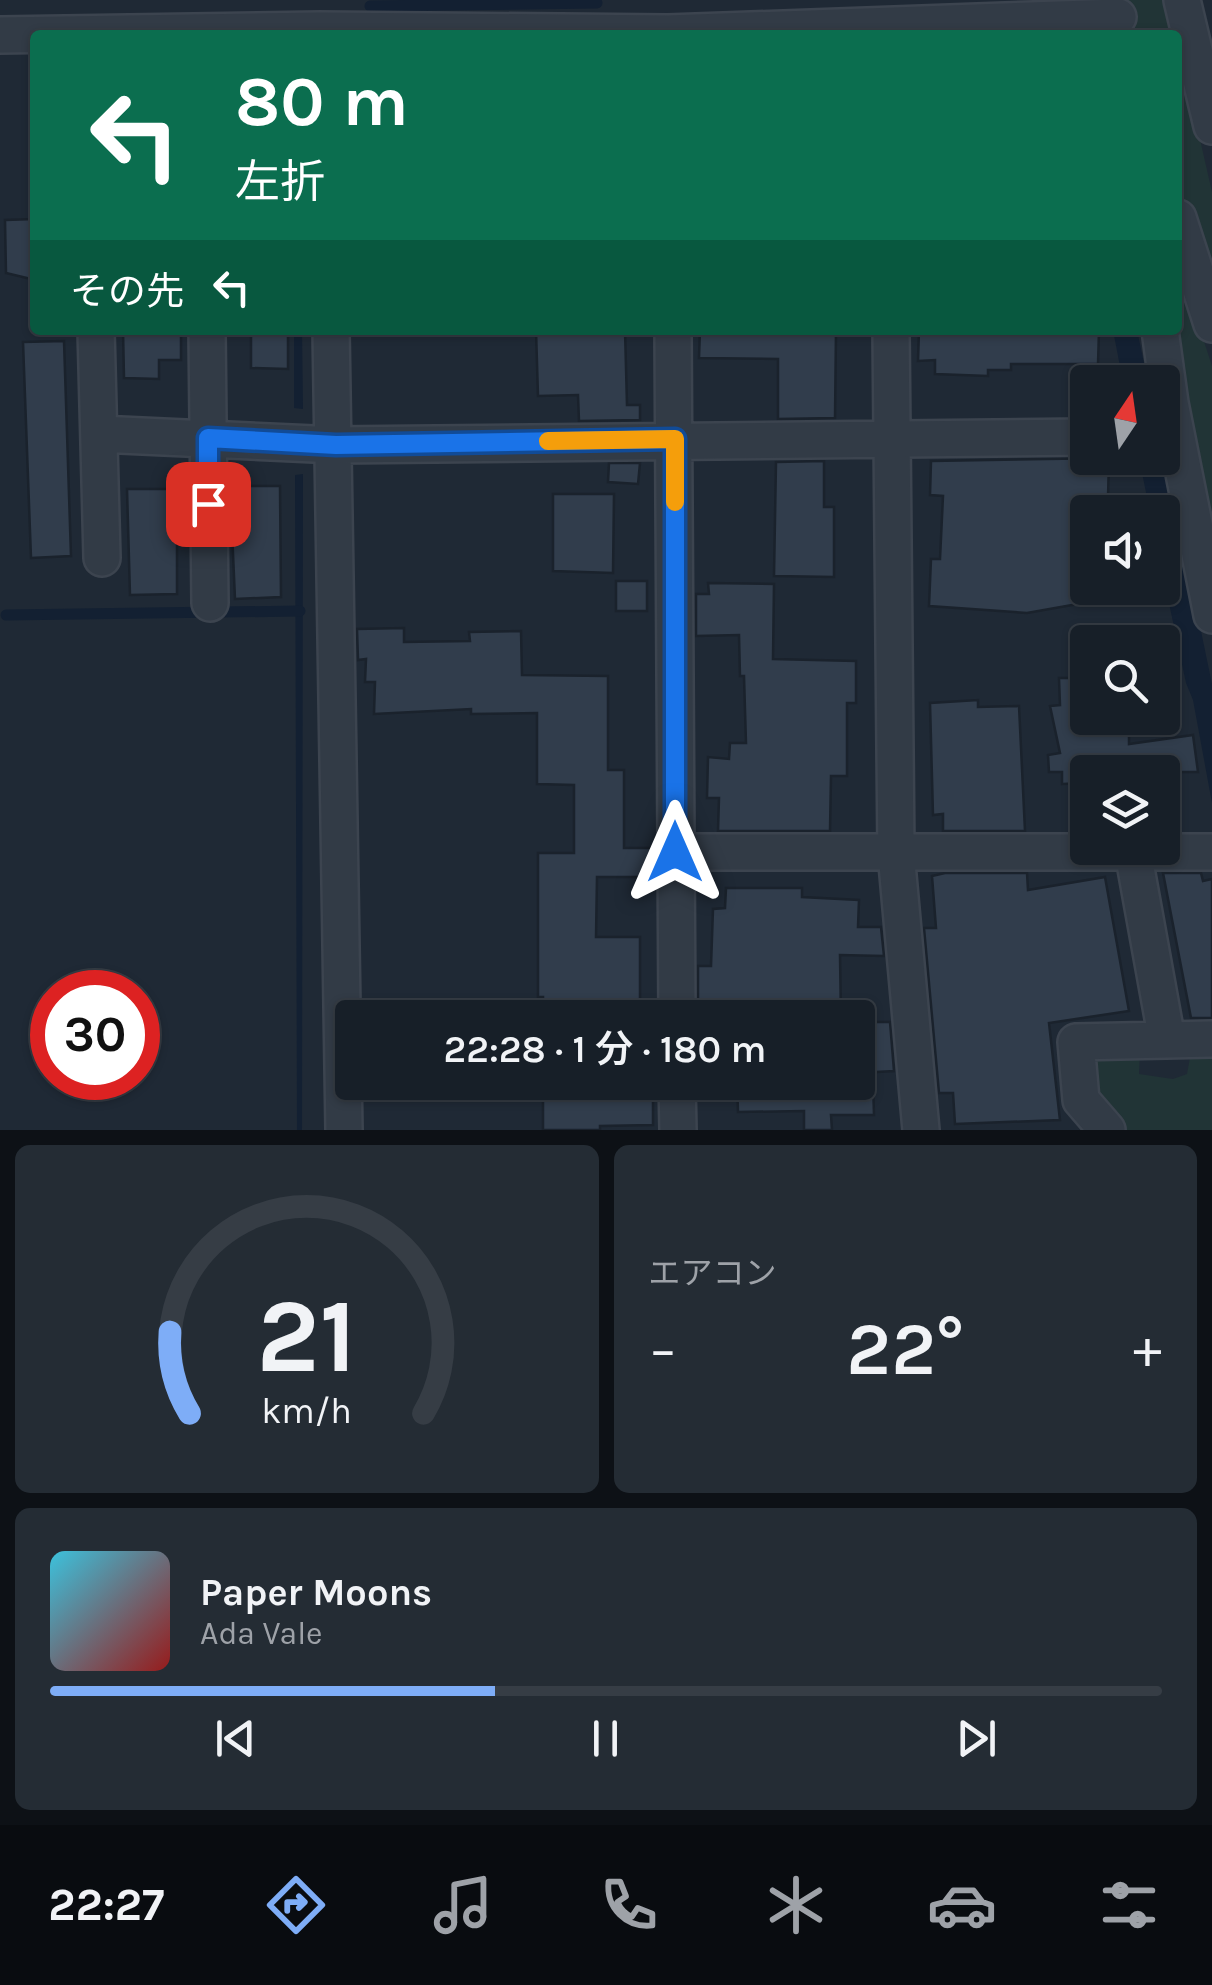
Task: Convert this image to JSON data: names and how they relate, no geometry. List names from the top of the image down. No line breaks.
{"north":"top","page":{"turn":["80 m","左折"],"then":"その先","limit":"30","trip":"22:28 · 1 分 · 180 m","tile":"エアコン","heat":["−","22°","+"],"song":["Paper Moons","Ada Vale"],"tabs":"22:27","gauge":["21","km/h"]}}
